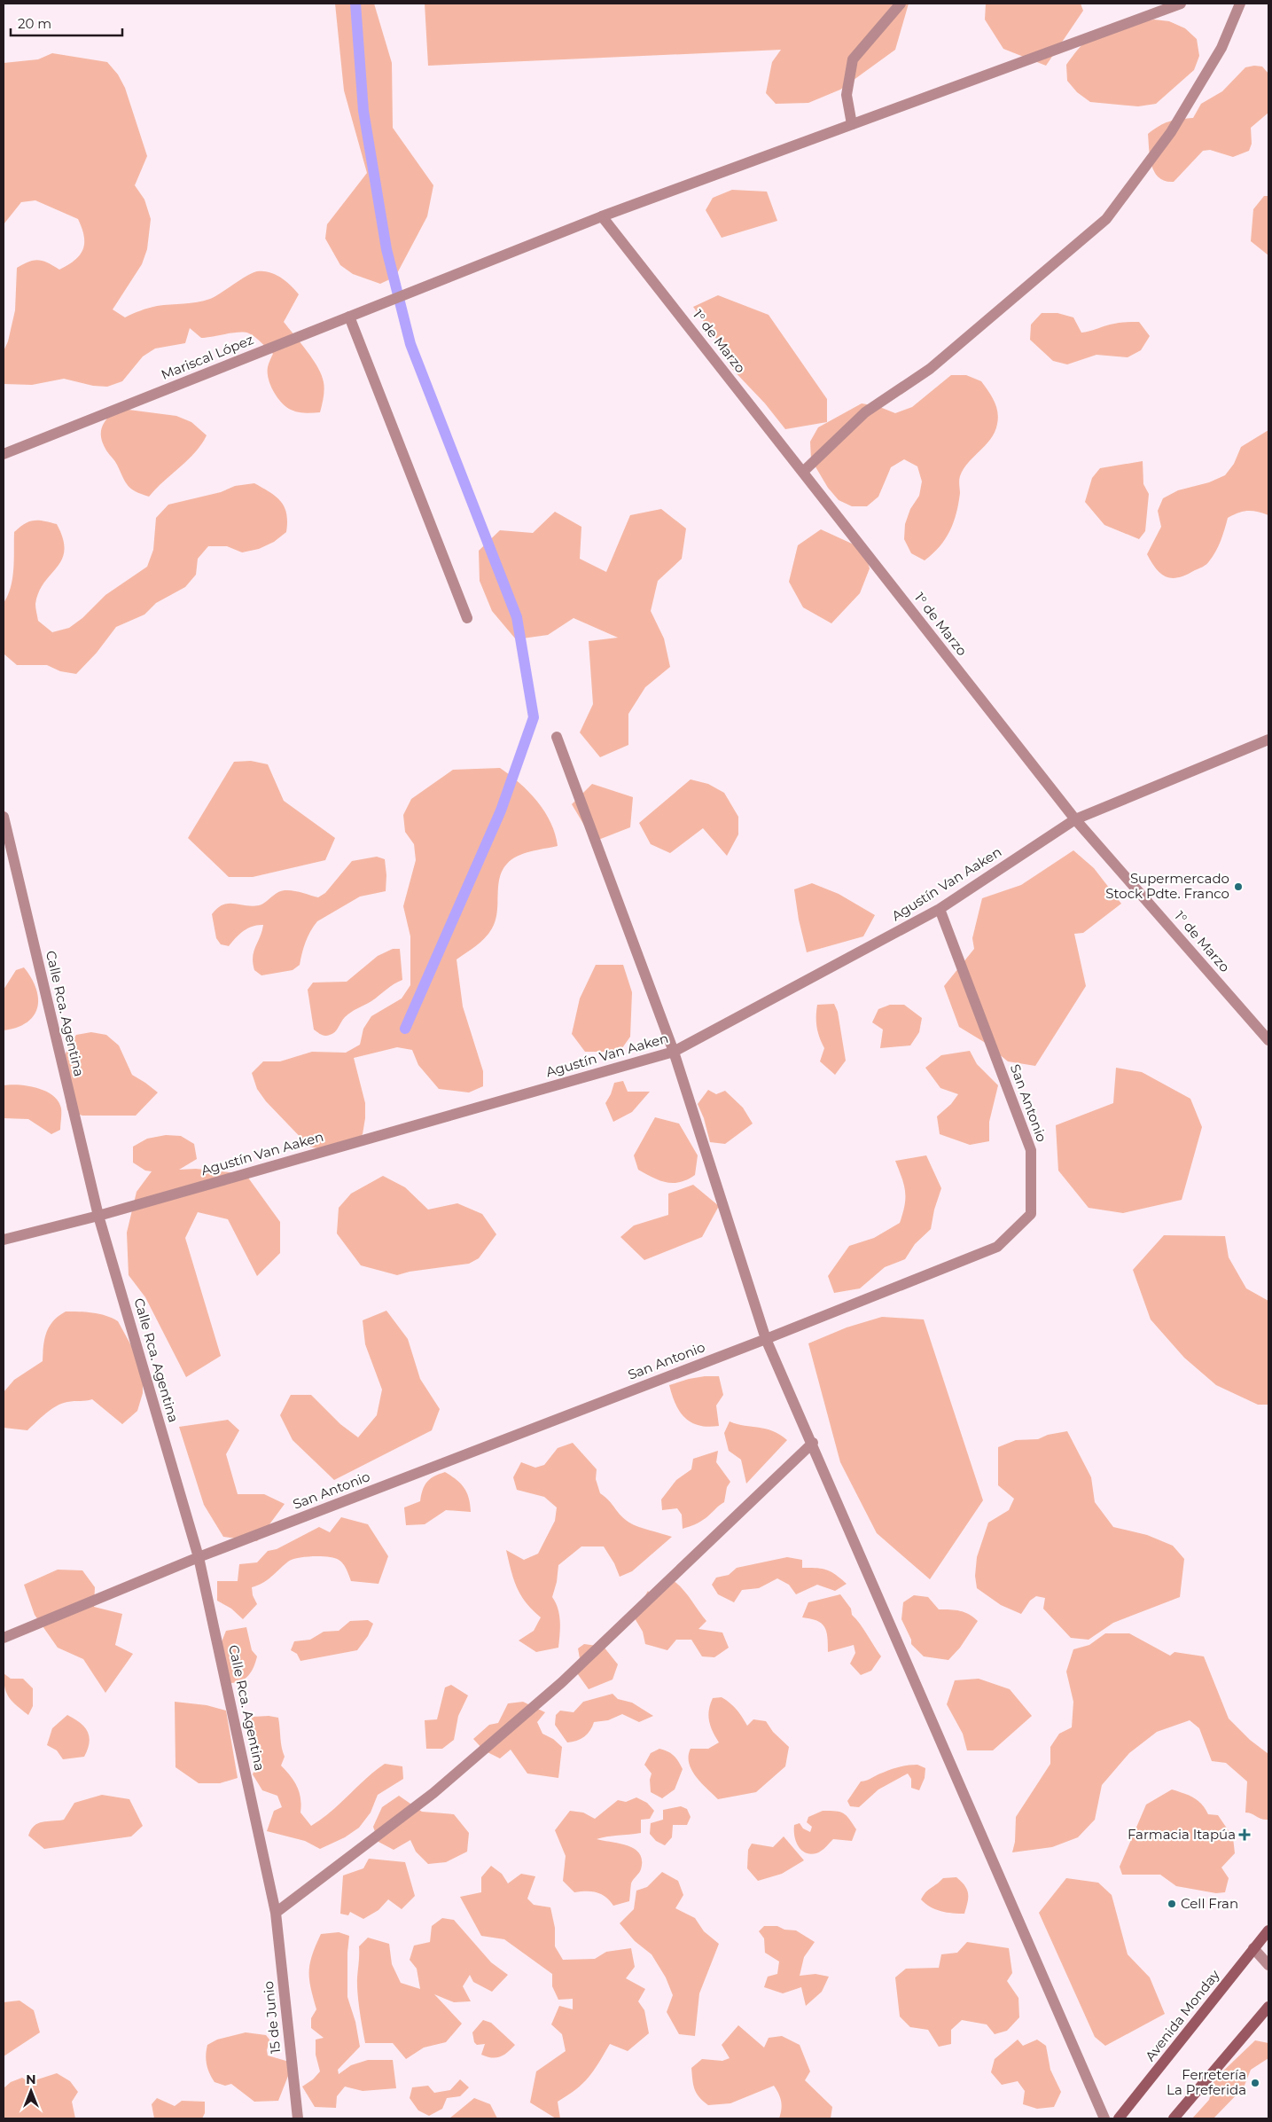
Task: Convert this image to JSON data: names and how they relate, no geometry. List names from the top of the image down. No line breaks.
{"streets":{"main road":["Avenida Monday"],"street":["1° de Marzo","Mariscal López","Agustín Van Aaken","Calle Rca. Agentina","San Antonio","15 de Junio"]},"crossings":[["1° de Marzo","Mariscal López"],["1° de Marzo","Agustín Van Aaken"],["Agustín Van Aaken","Calle Rca. Agentina"],["Agustín Van Aaken","San Antonio"],["Calle Rca. Agentina","San Antonio"],["Calle Rca. Agentina","15 de Junio"]],"places":{"other":["Supermercado Stock Pdte. Franco","Cell Fran","Ferretería La Preferida"],"health":["Farmacia Itapúa"]},"scale_bar":"20 m","north":"top"}
